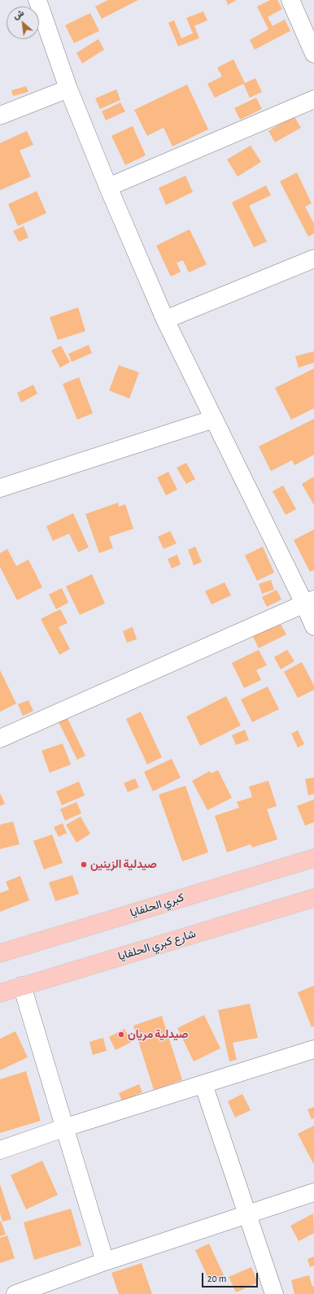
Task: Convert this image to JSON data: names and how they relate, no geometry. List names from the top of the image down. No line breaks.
{"streets":{"main road":["كبري الحلفايا","شارع كبري الحلفايا"]},"places":["صيدلية الزينين","صيدلية مريان"],"scale_bar":"20 m","north":"top left"}
